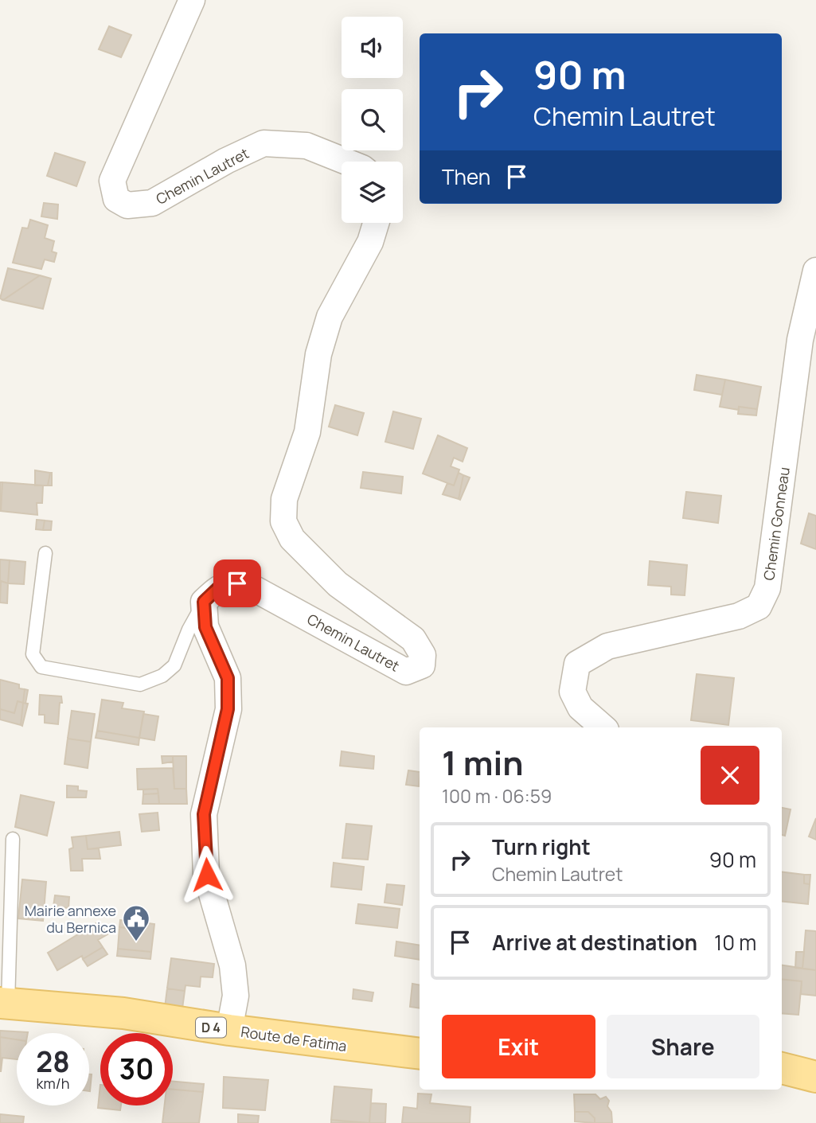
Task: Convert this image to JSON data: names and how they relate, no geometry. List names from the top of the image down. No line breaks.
{"streets":{"main road":["D 4","Route de Fatima"],"street":["Chemin Lautret","Chemin Gonneau"]},"places":{"public building":["Mairie annexe du Bernica"]},"page":{"turn":["90 m","Chemin Lautret"],"then":"Then","heading":["1 min","100 m · 06:59"],"list":[{"name":"Turn right","note":"Chemin Lautret","value":"90 m"},{"name":"Arrive at destination","value":"10 m"}],"buttons":["Exit","Share"],"speed":"28 km/h","limit":"30"}}
